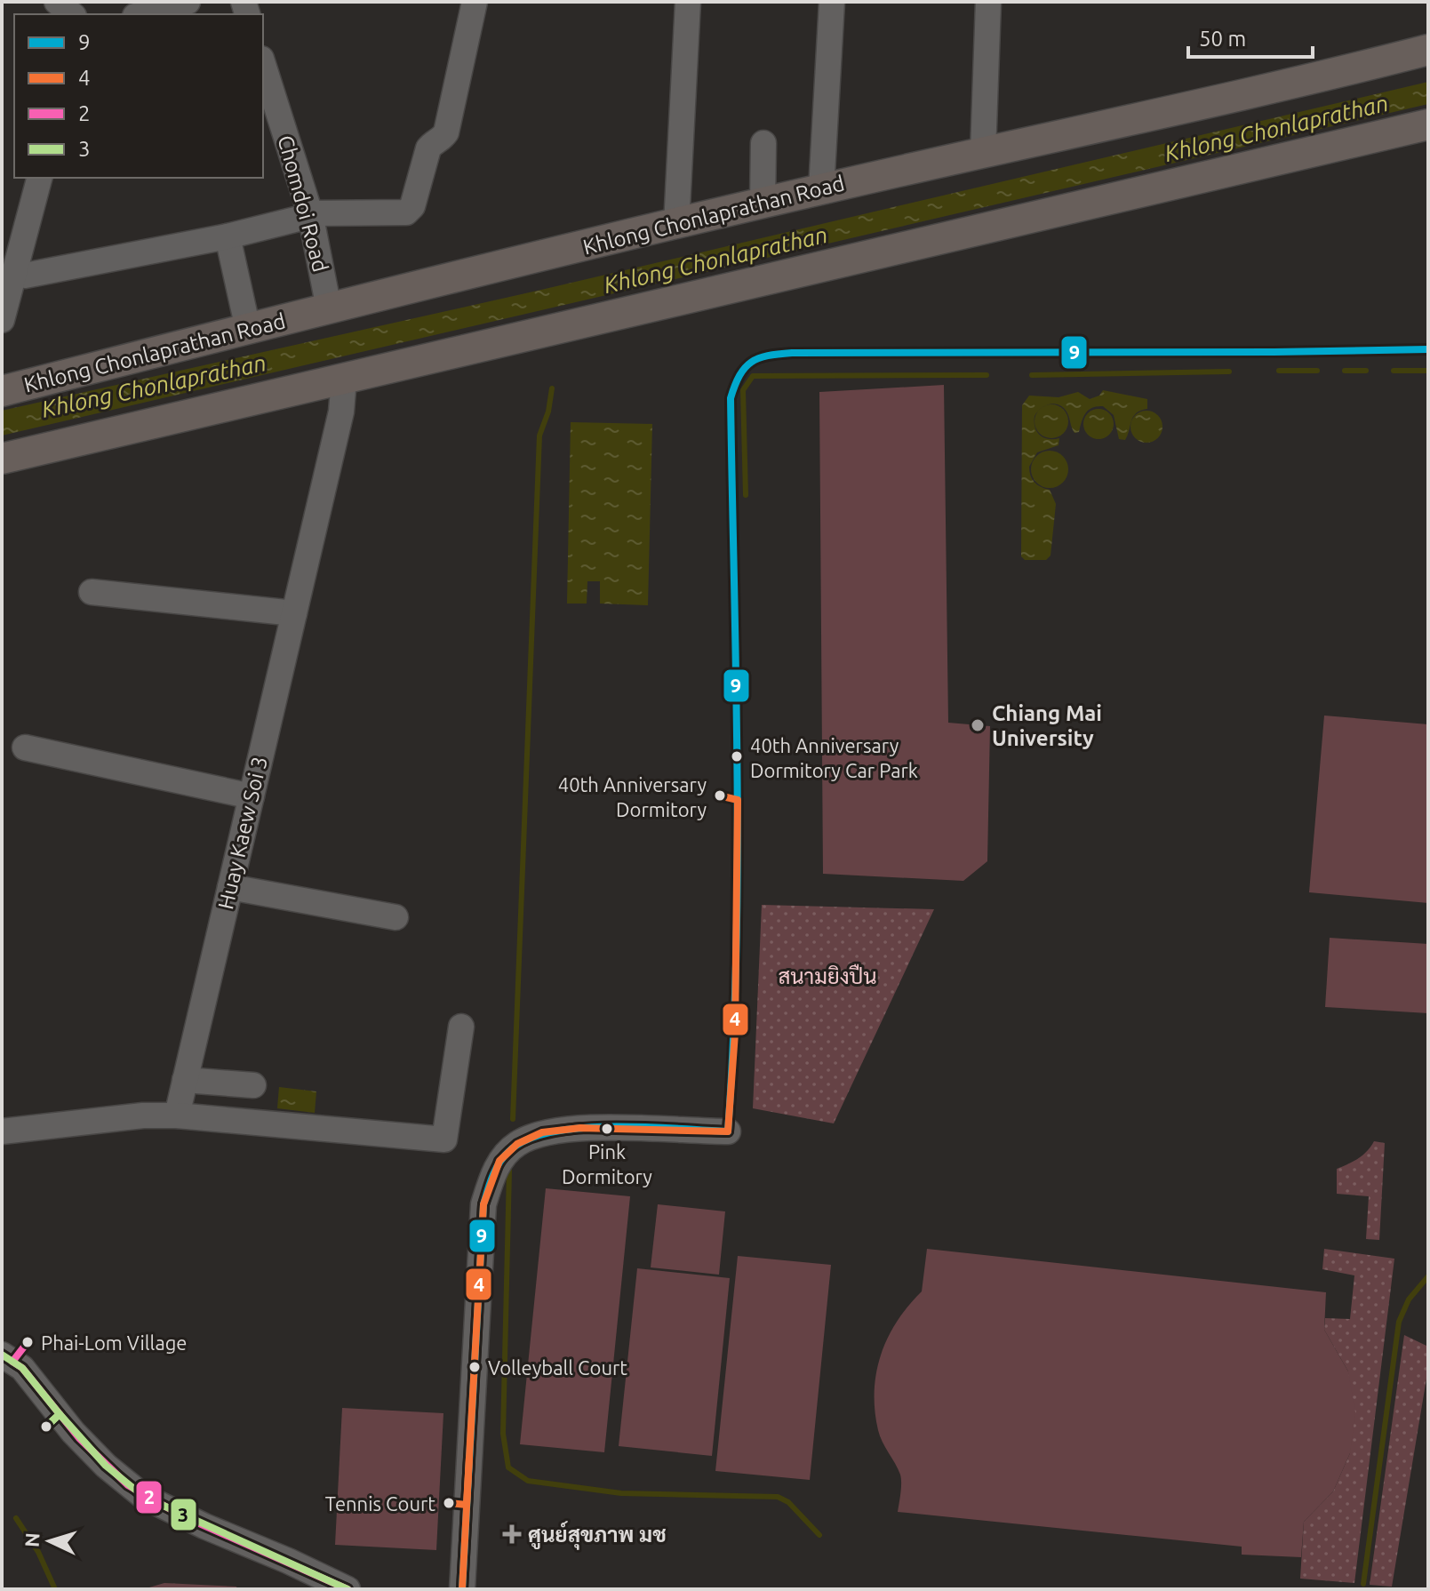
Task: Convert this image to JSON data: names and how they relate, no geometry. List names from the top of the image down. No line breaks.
{"streets":{"main road":["Khlong Chonlaprathan Road"],"street":["Chomdoi Road","Huay Kaew Soi 3"]},"crossings":[["Chomdoi Road","Khlong Chonlaprathan Road"]],"water":["Khlong Chonlaprathan"],"parks":["สนามยิงปืน"],"places":{"other":["Chiang Mai University","40th Anniversary Dormitory Car Park","40th Anniversary Dormitory","Pink Dormitory","Phai-Lom Village","Volleyball Court","Tennis Court"],"health":["ศูนย์สุขภาพ มช"]},"lines":["transit line 9","transit line 4","transit line 2","transit line 3"],"legend":["9","4","2","3"],"scale_bar":"50 m","north":"left"}
